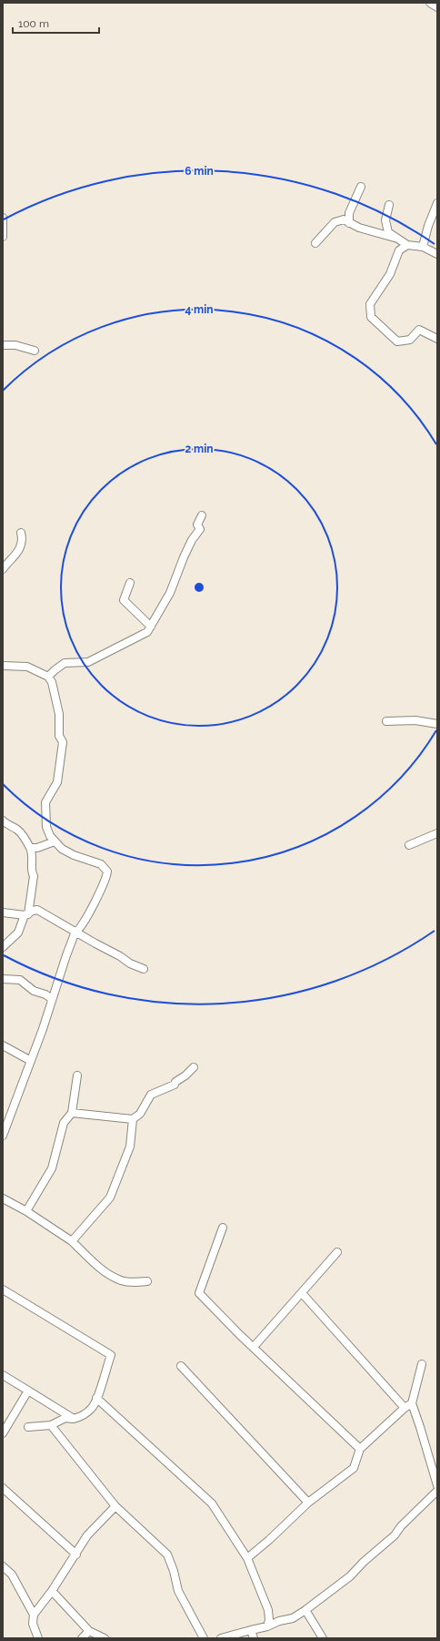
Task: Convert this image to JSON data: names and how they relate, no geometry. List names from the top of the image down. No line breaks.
{"scale_bar":"100 m","rings":["6 min","4 min","2 min"]}
